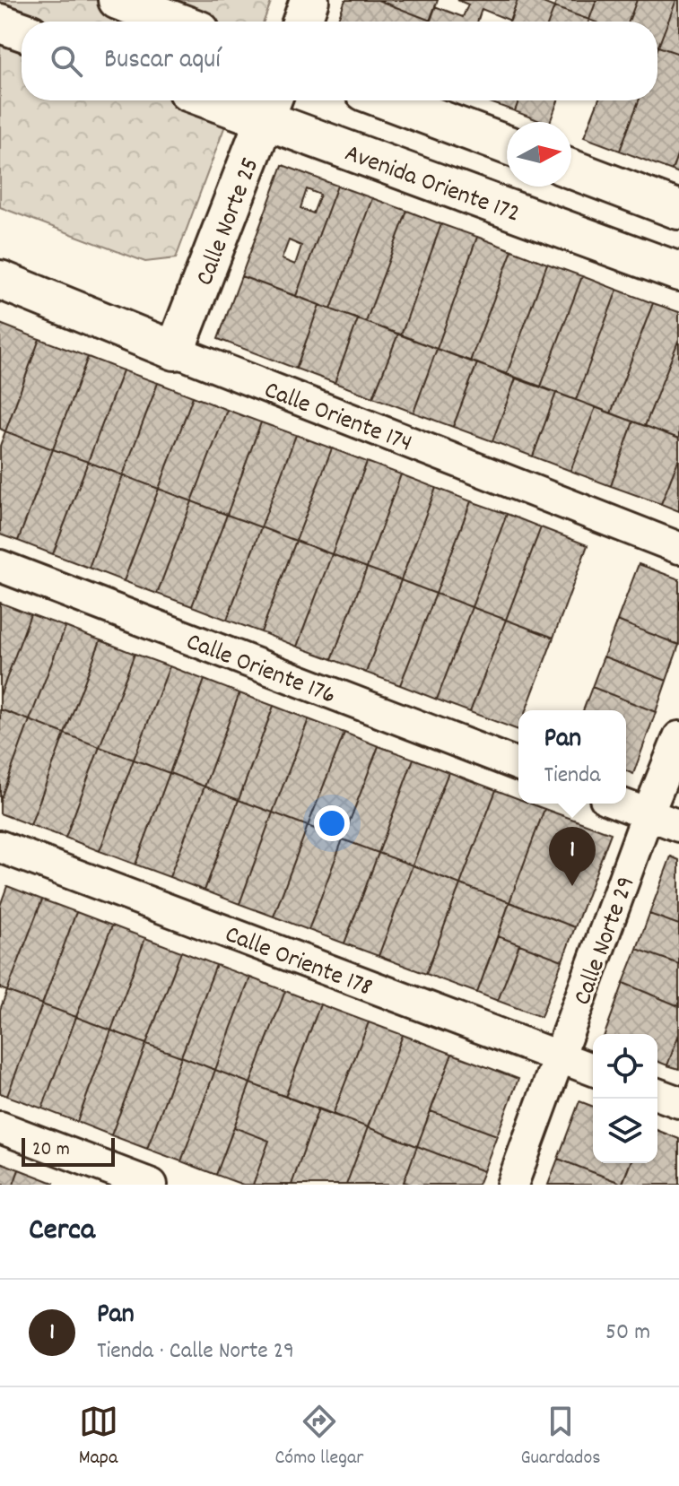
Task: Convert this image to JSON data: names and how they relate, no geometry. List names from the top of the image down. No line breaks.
{"streets":{"street":["Avenida Oriente 172","Calle Norte 25","Calle Oriente 174","Calle Oriente 176","Calle Norte 29","Calle Oriente 178"]},"crossings":[["Avenida Oriente 172","Calle Norte 25"],["Calle Norte 25","Calle Oriente 174"],["Calle Norte 29","Calle Oriente 178"]],"scale_bar":"20 m","north":"right","page":{"search":"Buscar aquí","popup":["Pan","Tienda"],"pins":"1","scale":"20 m","heading":"Cerca","list":[{"mark":"1","name":"Pan","note":"Tienda · Calle Norte 29","value":"50 m"}],"nav":["Mapa","Cómo llegar","Guardados"]}}
